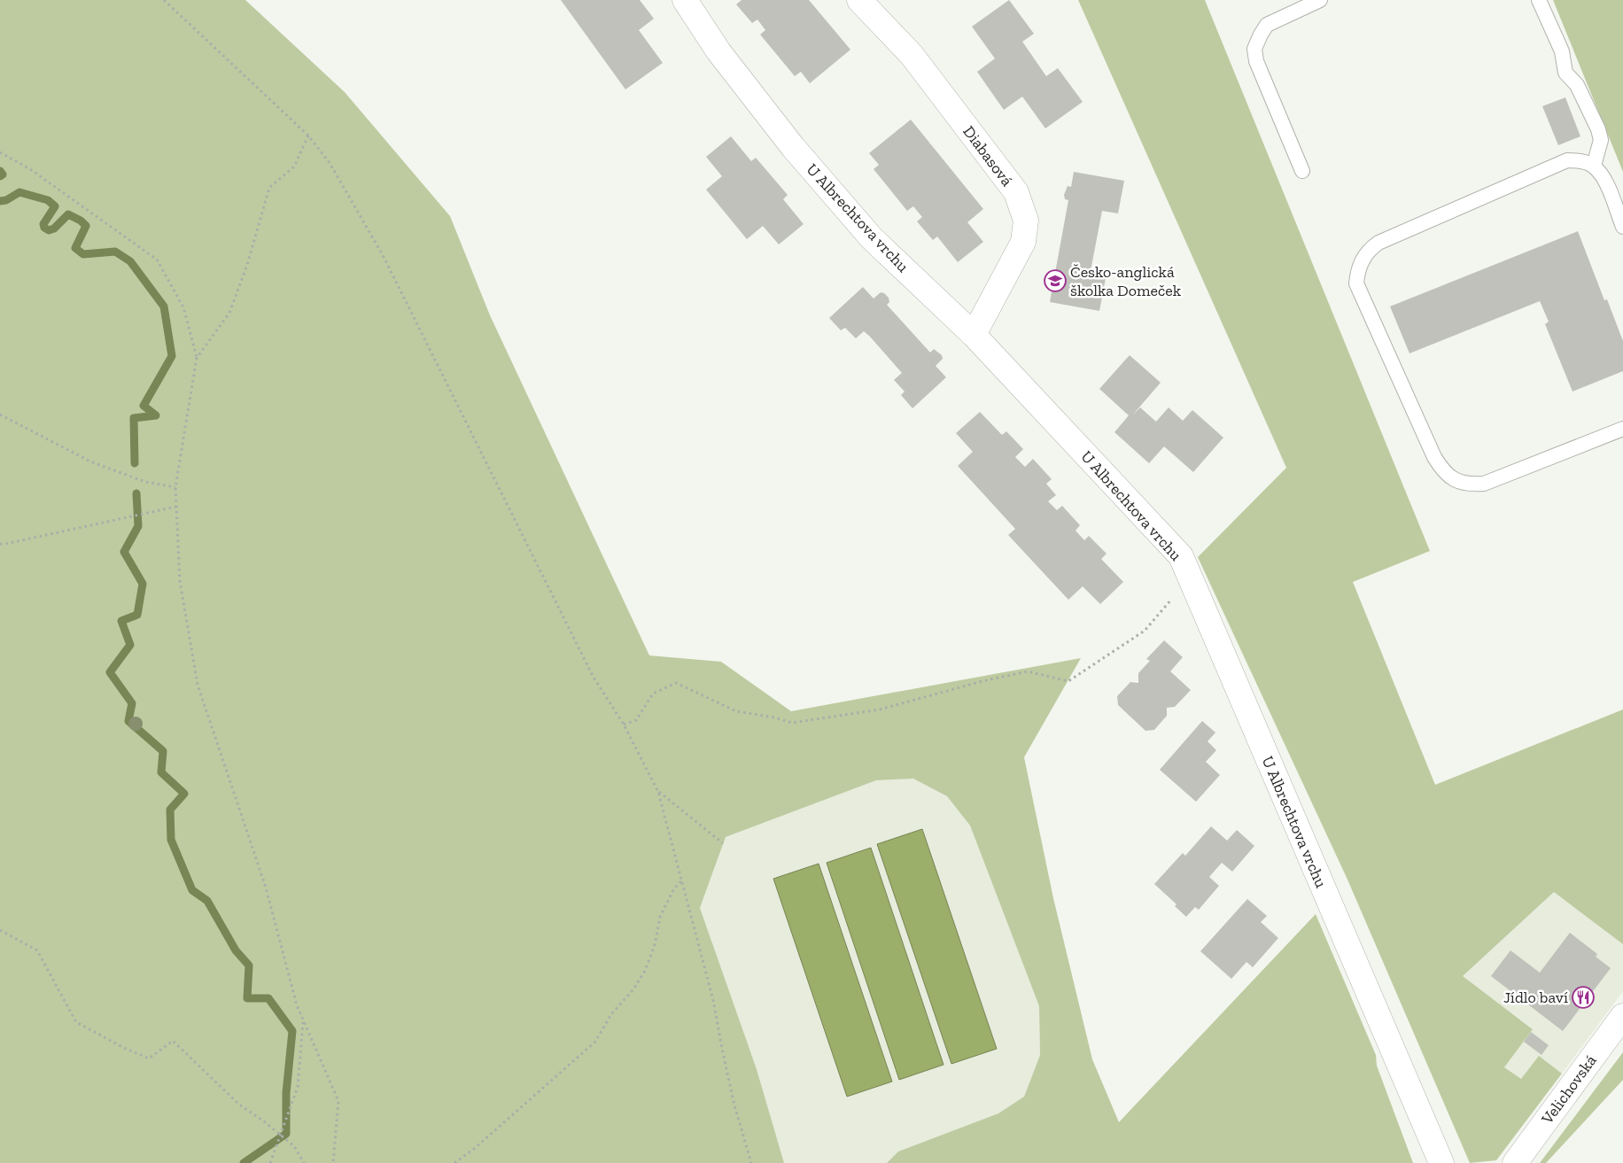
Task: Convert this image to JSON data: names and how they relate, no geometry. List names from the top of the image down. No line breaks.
{"streets":{"street":["Diabasová","U Albrechtova vrchu","Velichovská"]},"crossings":[["Diabasová","U Albrechtova vrchu"]],"places":{"school or university":["Česko-anglická školka Domeček"],"restaurant":["Jídlo baví"]}}
